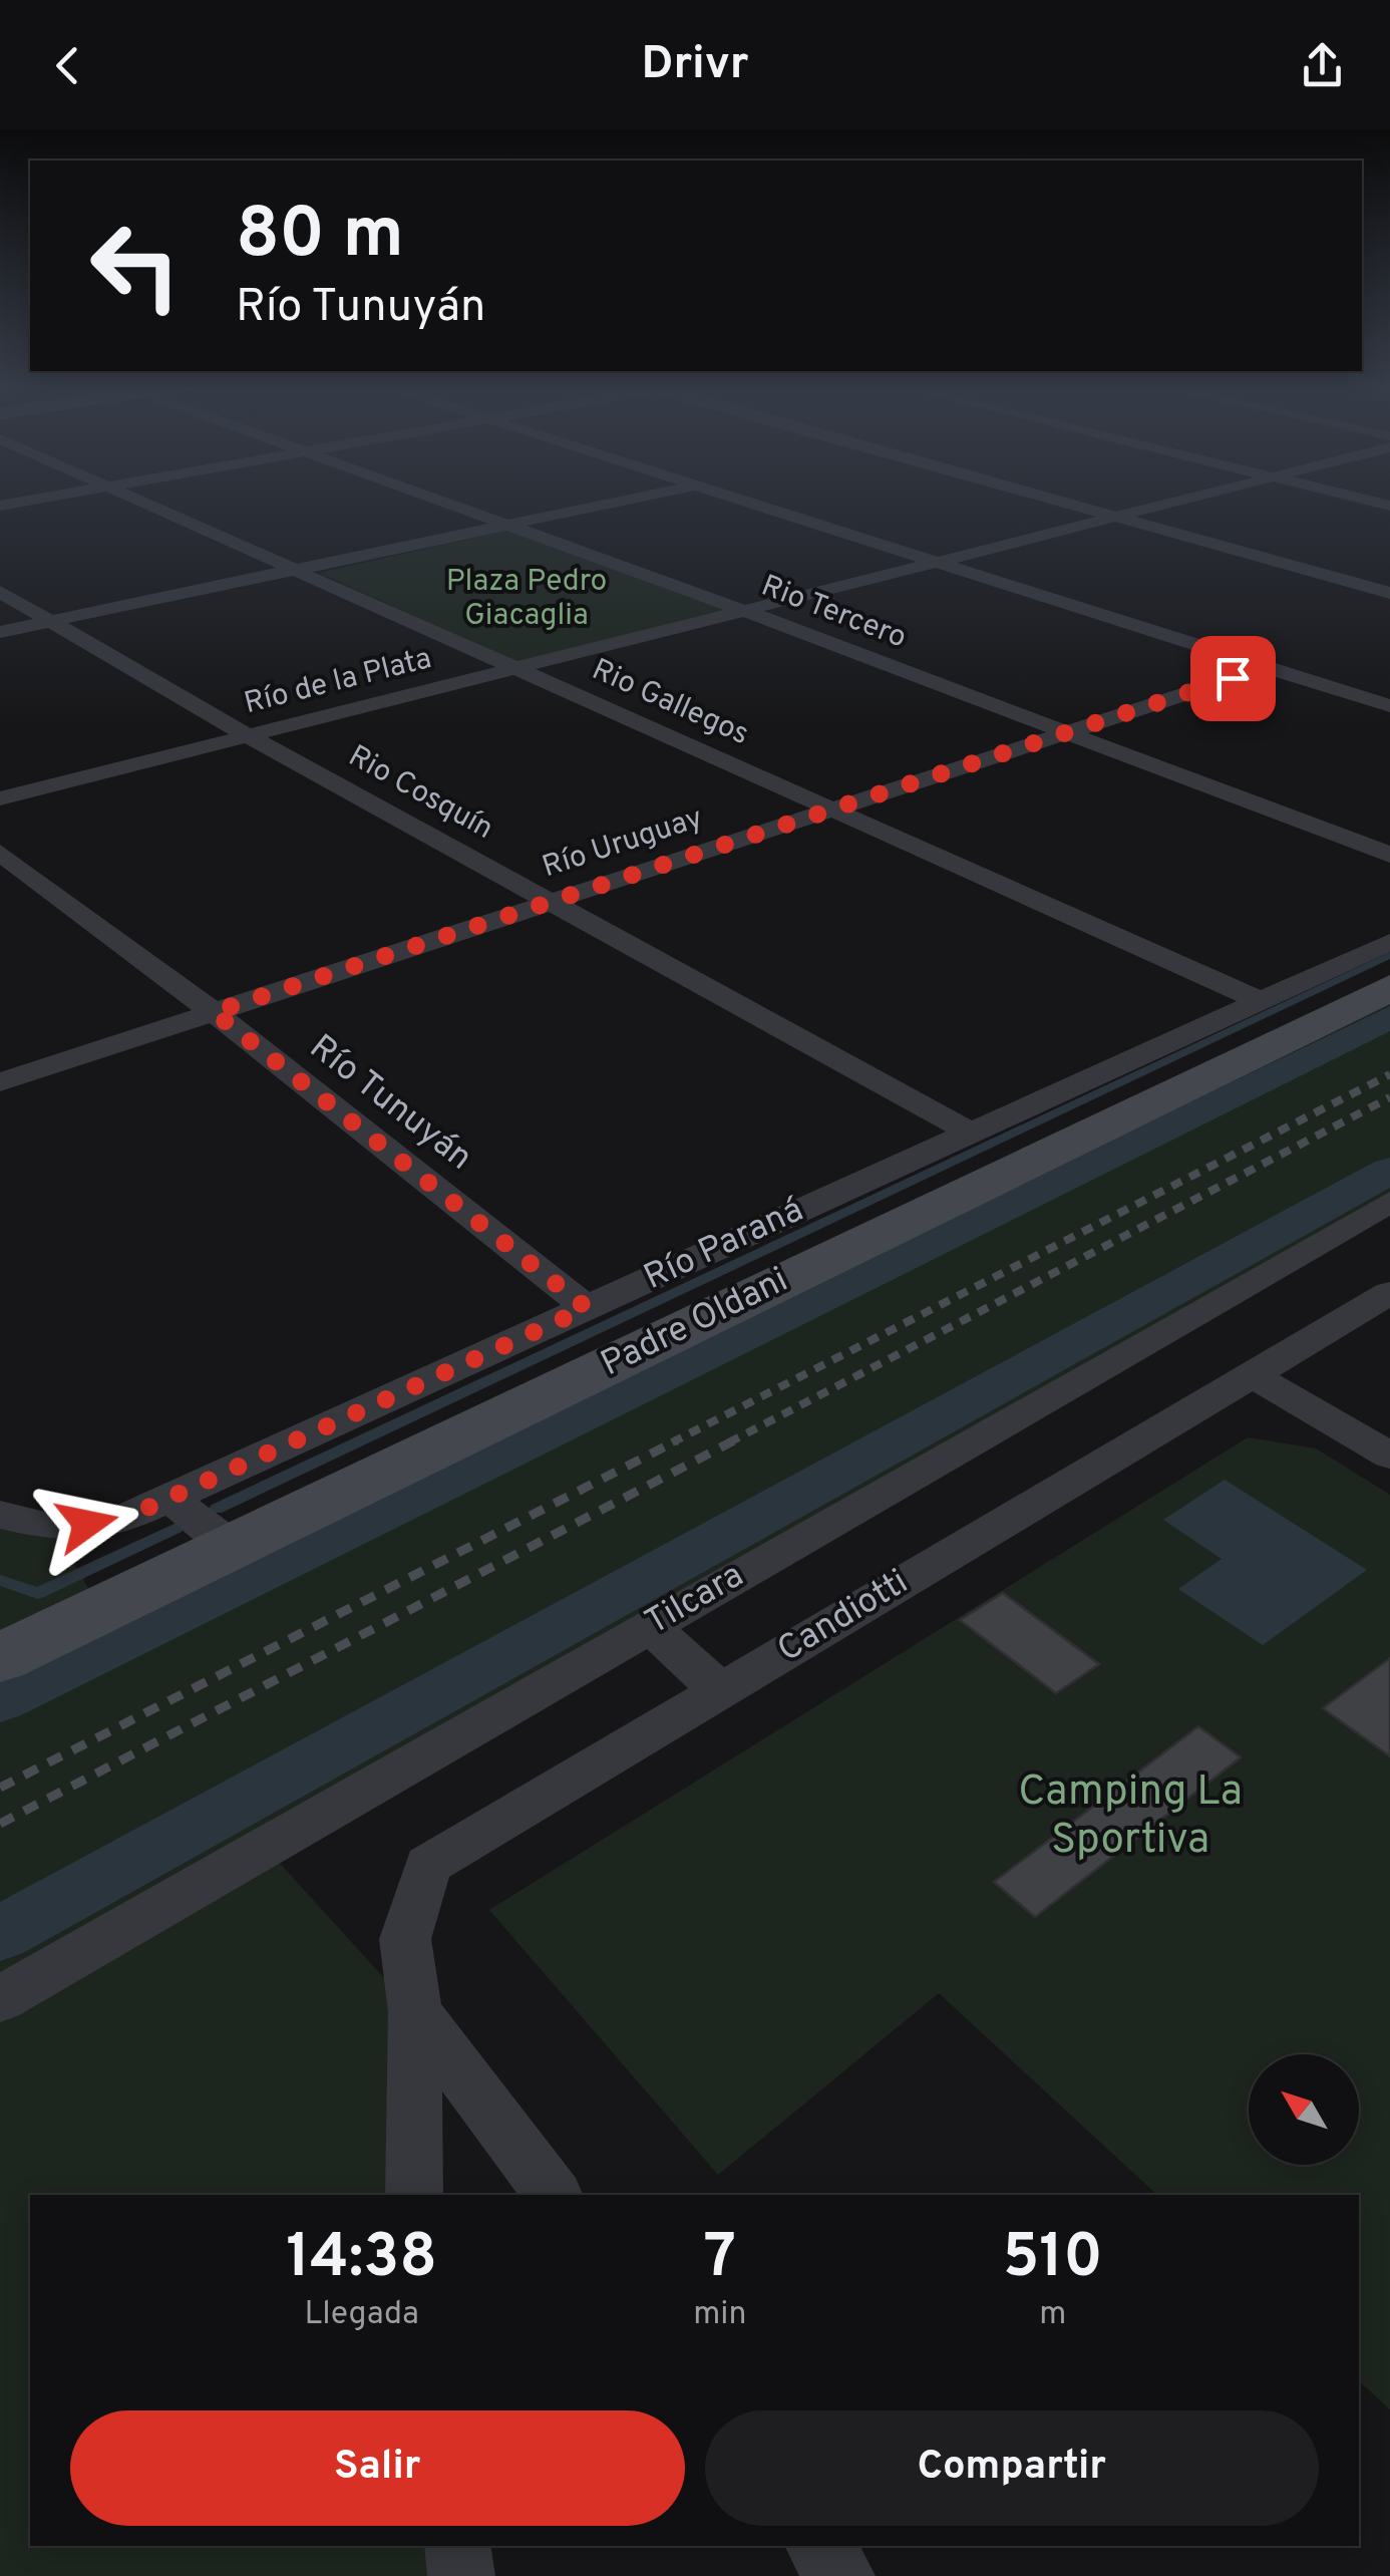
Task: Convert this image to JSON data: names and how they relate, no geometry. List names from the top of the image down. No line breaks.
{"streets":{"main road":["Padre Oldani"],"street":["Rio Tercero","Río de la Plata","Rio Gallegos","Rio Cosquín","Río Uruguay","Río Tunuyán","Río Paraná","Tilcara","Candiotti"]},"crossings":[["Rio Tercero","Río de la Plata"],["Rio Tercero","Río Uruguay"],["Río de la Plata","Rio Gallegos"],["Río de la Plata","Rio Cosquín"],["Rio Gallegos","Río Uruguay"],["Rio Gallegos","Río Paraná"],["Rio Cosquín","Río Uruguay"],["Rio Cosquín","Río Paraná"],["Río Uruguay","Río Tunuyán"],["Río Tunuyán","Río Paraná"]],"parks":["Plaza Pedro Giacaglia","Camping La Sportiva"],"north":"top left","page":{"header":"Drivr","turn":["80 m","Río Tunuyán"],"eta":["14:38","Llegada","7","min","510","m"],"buttons":["Salir","Compartir"]}}
